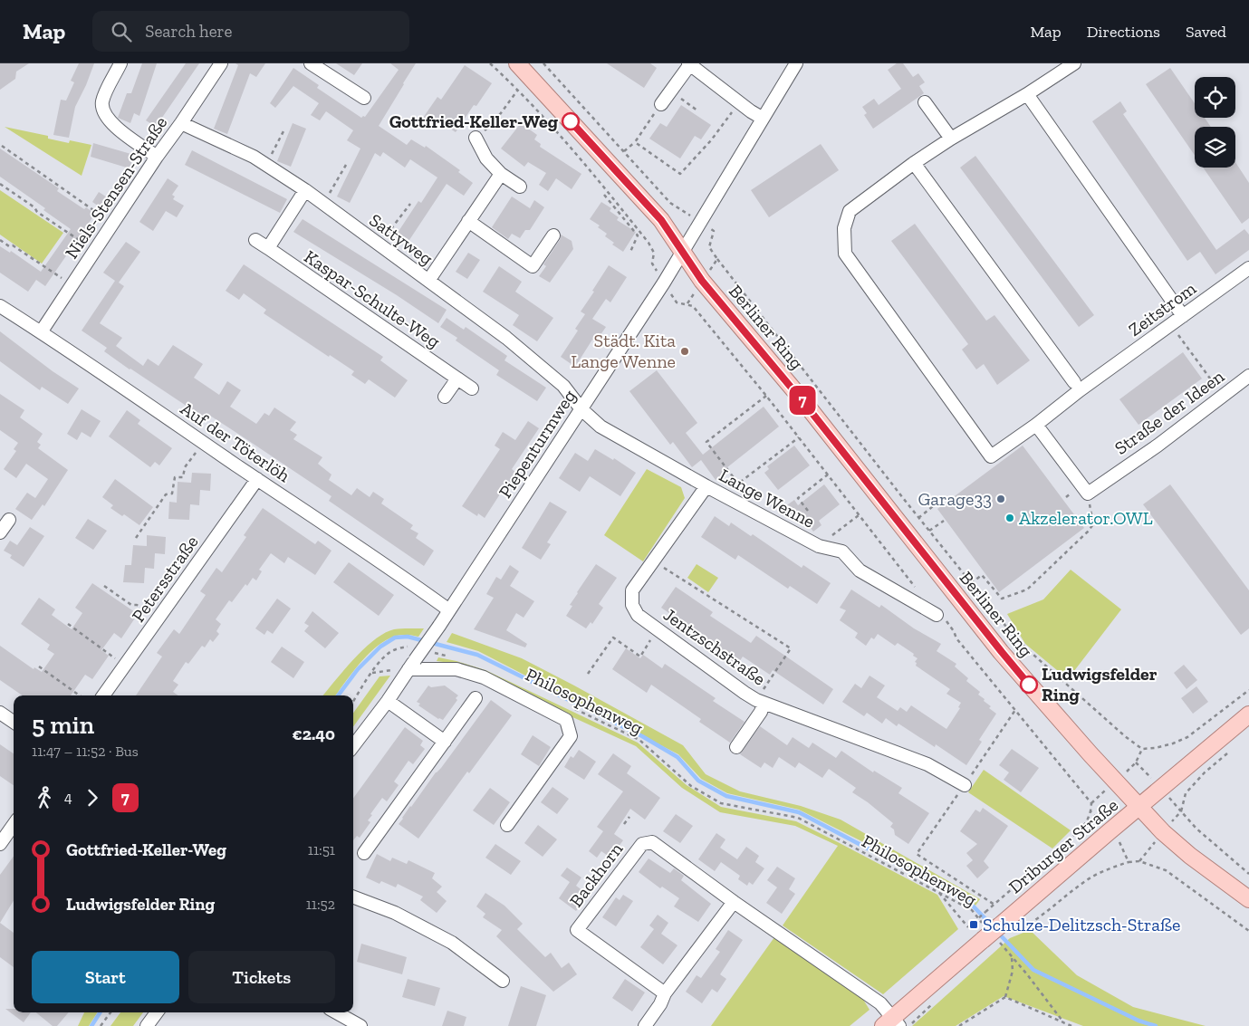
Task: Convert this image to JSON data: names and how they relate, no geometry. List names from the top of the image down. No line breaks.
{"streets":{"main road":["Berliner Ring","Driburger Straße"],"street":["Niels-Stensen-Straße","Sattyweg","Kaspar-Schulte-Weg","Zeitstrom","Straße der Ideen","Auf der Töterlöh","Piepenturmweg","Lange Wenne","Petersstraße","Jentzschstraße","Backhorn"],"path":["Philosophenweg"]},"crossings":[["Niels-Stensen-Straße","Sattyweg"],["Niels-Stensen-Straße","Auf der Töterlöh"],["Sattyweg","Piepenturmweg"],["Sattyweg","Lange Wenne"],["Berliner Ring","Piepenturmweg"],["Berliner Ring","Driburger Straße"],["Auf der Töterlöh","Piepenturmweg"],["Auf der Töterlöh","Petersstraße"],["Piepenturmweg","Lange Wenne"],["Lange Wenne","Jentzschstraße"],["Driburger Straße","Backhorn"]],"places":{"other":["Gottfried-Keller-Weg","Städt. Kita Lange Wenne","Garage33","Akzelerator.OWL","Ludwigsfelder Ring"],"transit":["Schulze-Delitzsch-Straße"]},"lines":["bus line 7"],"page":{"header":"Map","search":"Search here","nav":["Map","Directions","Saved"],"on_map":"7","heading":["5 min","11:47 – 11:52 · Bus","€2.40"],"legs":["4","7"],"list":[{"name":"Gottfried-Keller-Weg","value":"11:51"},{"name":"Ludwigsfelder Ring","value":"11:52"}],"buttons":["Start","Tickets"]}}
